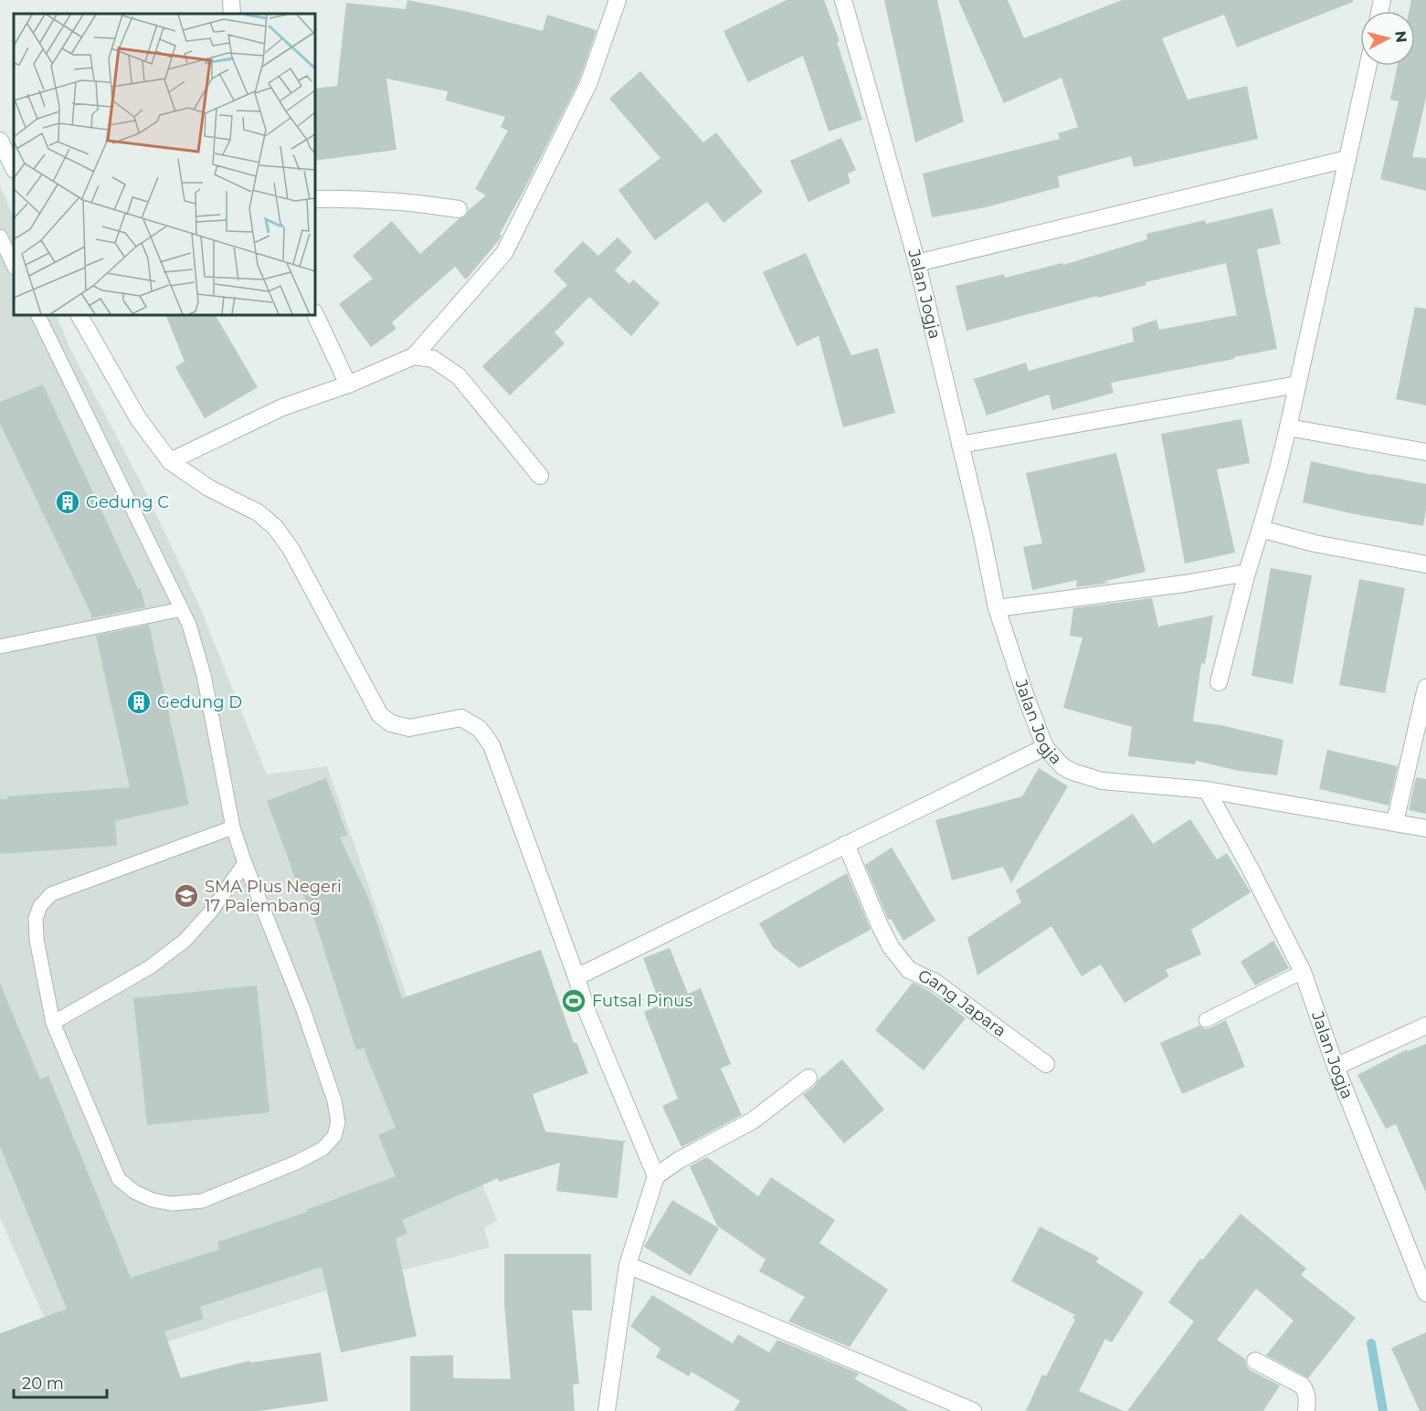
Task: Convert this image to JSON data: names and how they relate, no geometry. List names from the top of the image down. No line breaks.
{"streets":{"street":["Jalan Jogja","Gang Japara"]},"places":{"building":["Gedung C","Gedung D"],"school or university":["SMA Plus Negeri 17 Palembang"],"sports":["Futsal Pinus"]},"scale_bar":"20 m","north":"right"}
